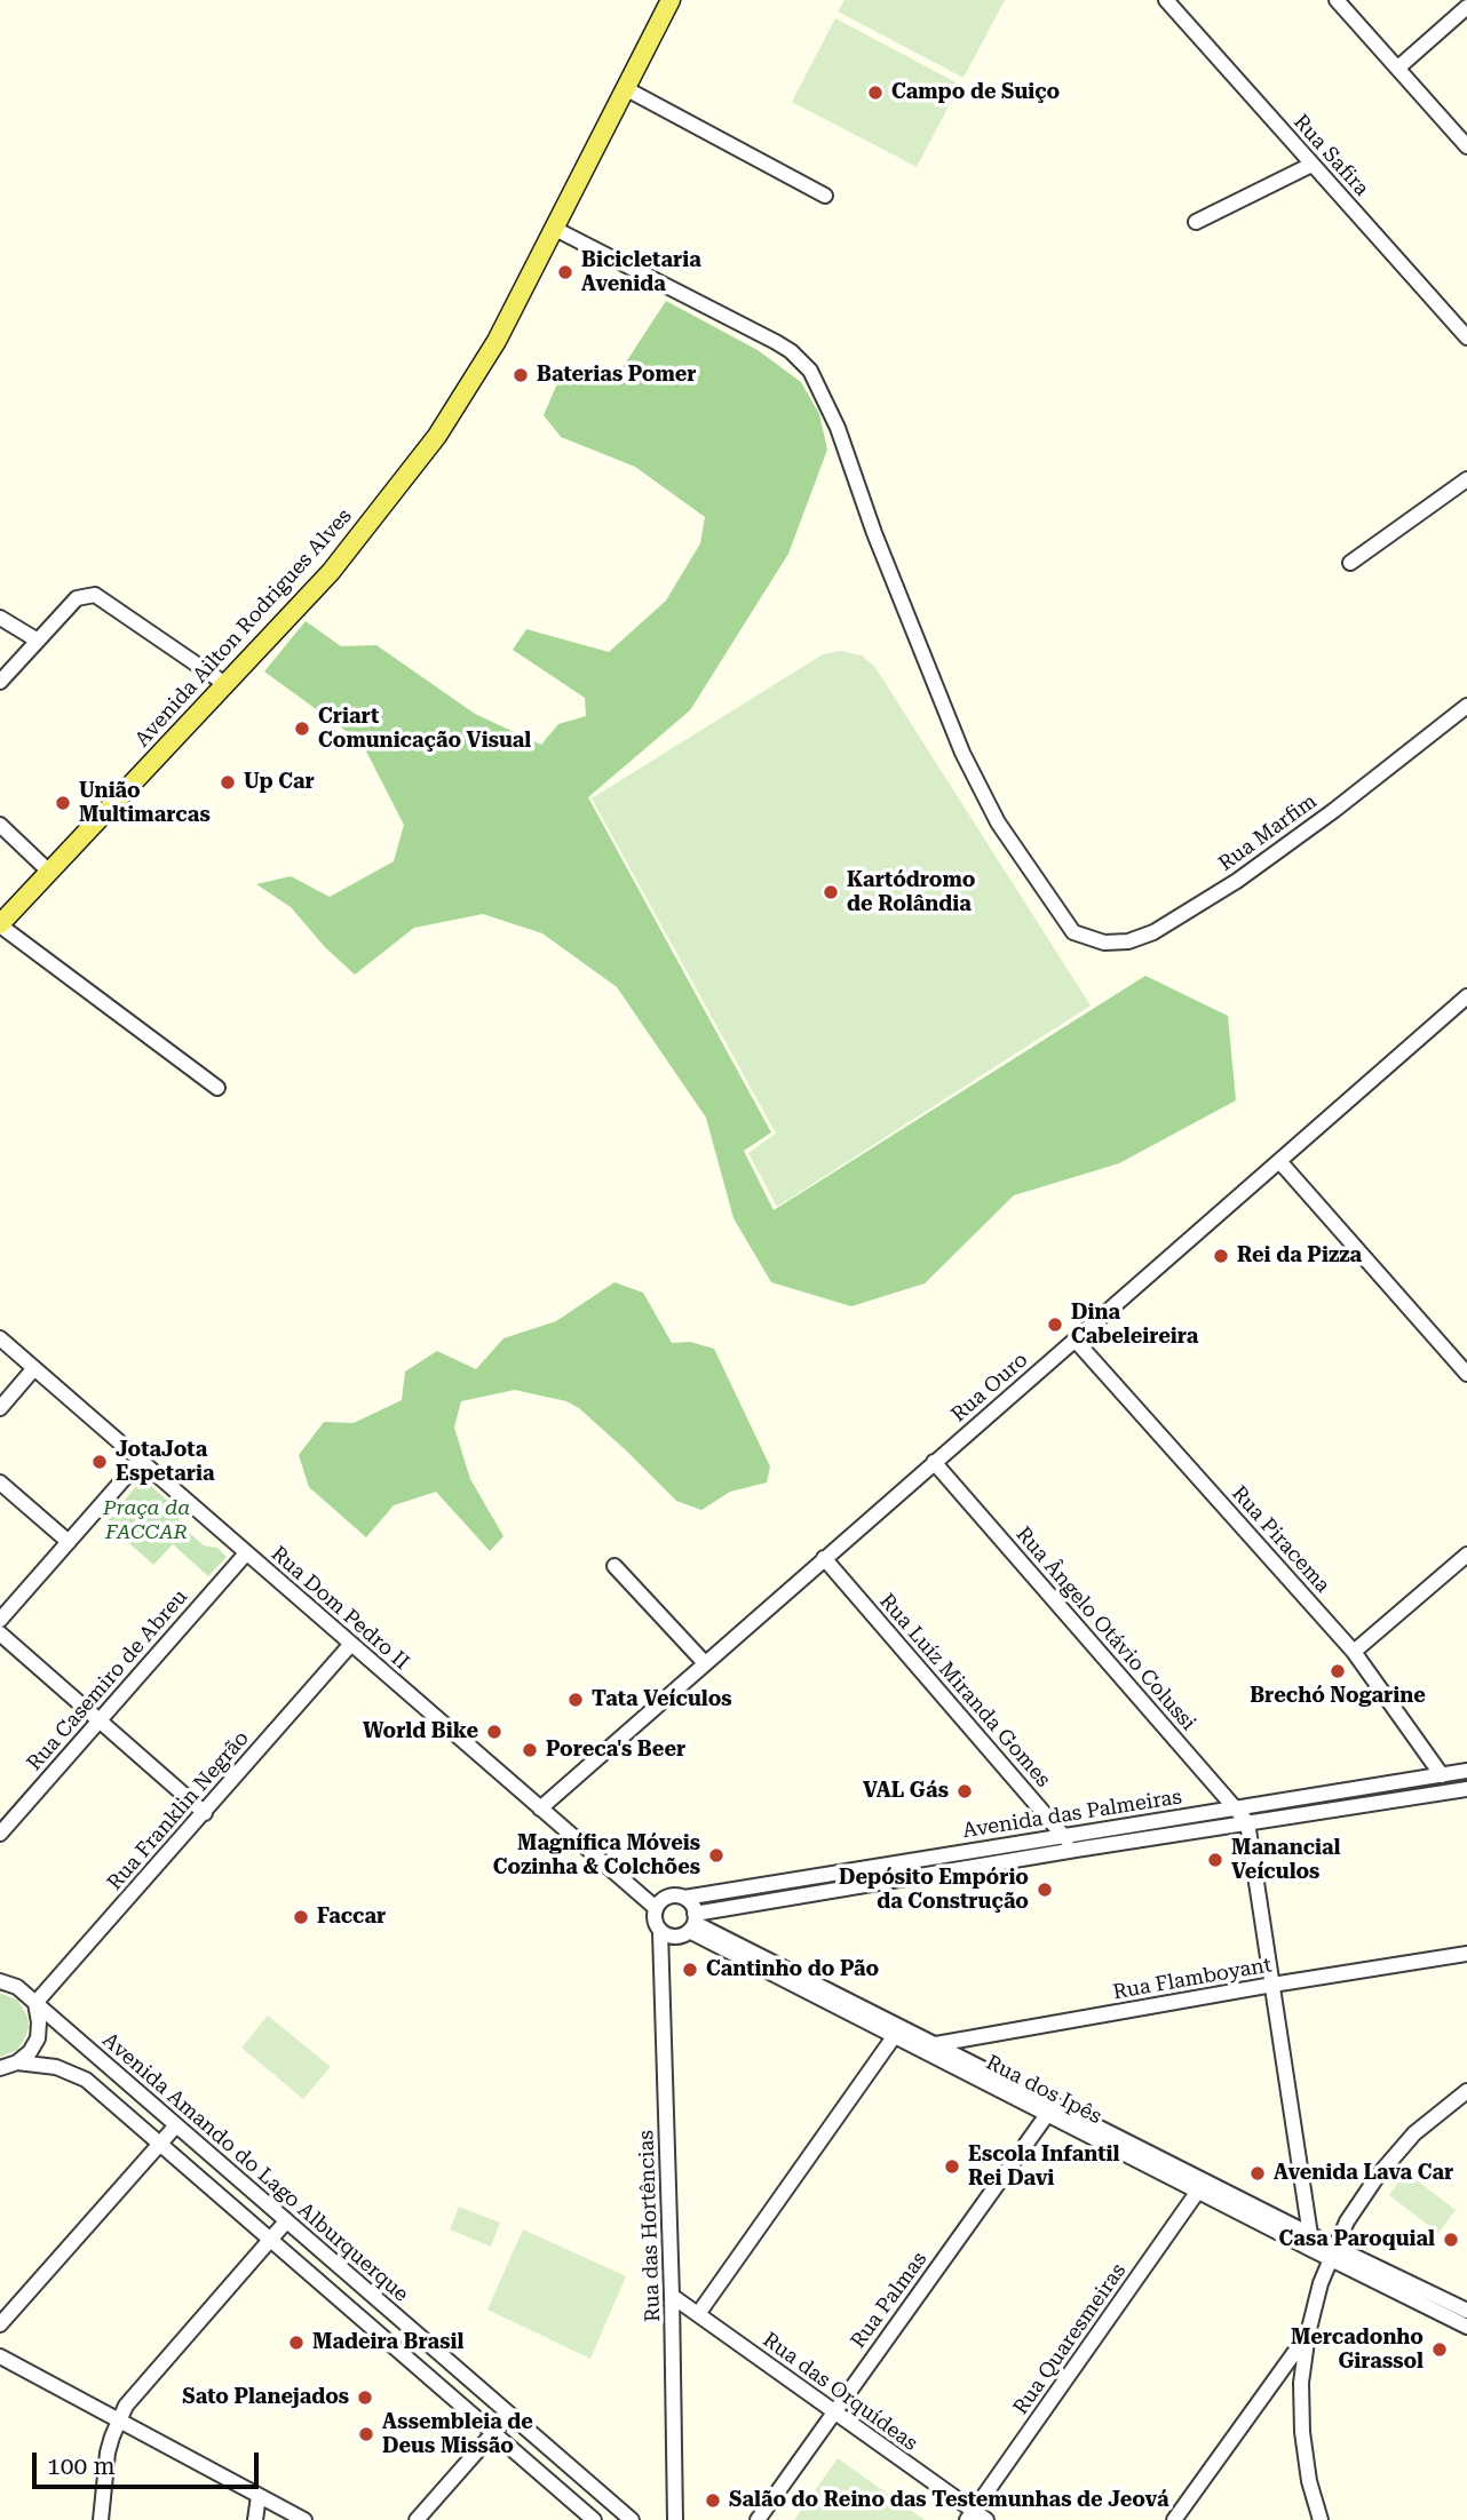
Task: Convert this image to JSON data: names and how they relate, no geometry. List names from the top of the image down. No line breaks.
{"streets":{"main road":["Avenida Ailton Rodrigues Alves"],"street":["Rua Safira","Rua Marfim","Rua Ouro","Rua Piracema","Rua Dom Pedro II","Rua Ângelo Otávio Colussi","Rua Casemiro de Abreu","Rua Luíz Miranda Gomes","Rua Franklin Negrão","Avenida das Palmeiras","Rua Flamboyant","Rua dos Ipês","Avenida Amando do Lago Alburquerque","Rua das Hortências","Rua Palmas","Rua Quaresmeiras","Rua das Orquídeas"]},"crossings":[["Avenida Ailton Rodrigues Alves","Rua Marfim"],["Rua Ouro","Rua Piracema"],["Rua Ouro","Rua Dom Pedro II"],["Rua Ouro","Rua Ângelo Otávio Colussi"],["Rua Ouro","Rua Luíz Miranda Gomes"],["Rua Piracema","Avenida das Palmeiras"],["Rua Dom Pedro II","Rua Casemiro de Abreu"],["Rua Dom Pedro II","Rua Franklin Negrão"],["Rua Dom Pedro II","Avenida das Palmeiras"],["Rua Dom Pedro II","Rua dos Ipês"],["Rua Dom Pedro II","Rua das Hortências"],["Rua Ângelo Otávio Colussi","Avenida das Palmeiras"],["Rua Luíz Miranda Gomes","Avenida das Palmeiras"],["Rua Franklin Negrão","Avenida Amando do Lago Alburquerque"],["Avenida das Palmeiras","Rua dos Ipês"],["Avenida das Palmeiras","Rua das Hortências"],["Rua Flamboyant","Rua dos Ipês"],["Rua dos Ipês","Rua das Hortências"],["Rua dos Ipês","Rua Palmas"],["Rua dos Ipês","Rua Quaresmeiras"],["Rua das Hortências","Rua das Orquídeas"],["Rua Palmas","Rua das Orquídeas"],["Rua Quaresmeiras","Rua das Orquídeas"]],"parks":["Praça da FACCAR"],"places":["Campo de Suiço","Bicicletaria Avenida","Baterias Pomer","Criart Comunicação Visual","Up Car","União Multimarcas","Kartódromo de Rolândia","Rei da Pizza","Dina Cabeleireira","JotaJota Espetaria","Brechó Nogarine","Tata Veículos","World Bike","Poreca's Beer","VAL Gás","Magnífica Móveis Cozinha & Colchões","Manancial Veículos","Depósito Empório da Construção","Faccar","Cantinho do Pão","Escola Infantil Rei Davi","Avenida Lava Car","Casa Paroquial","Madeira Brasil","Mercadonho Girassol","Sato Planejados","Assembleia de Deus Missão","Salão do Reino das Testemunhas de Jeová"],"scale_bar":"100 m"}
